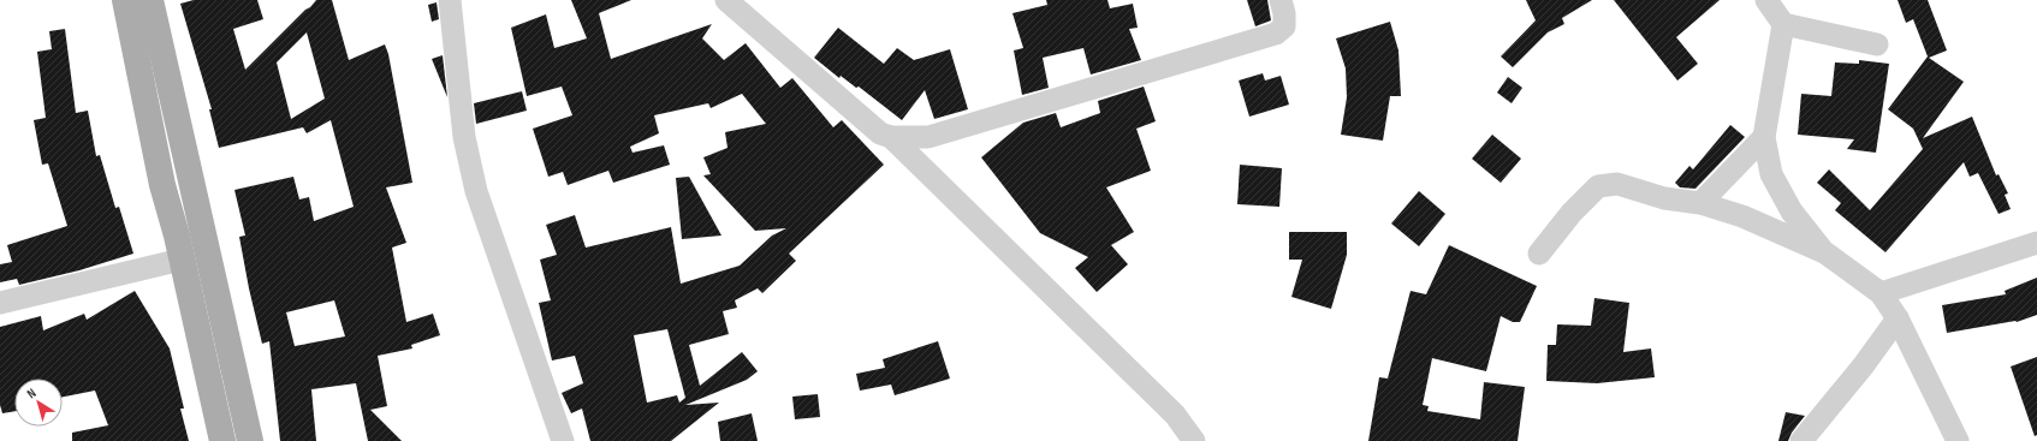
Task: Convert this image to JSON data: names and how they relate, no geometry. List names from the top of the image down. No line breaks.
{"north":"top left"}
